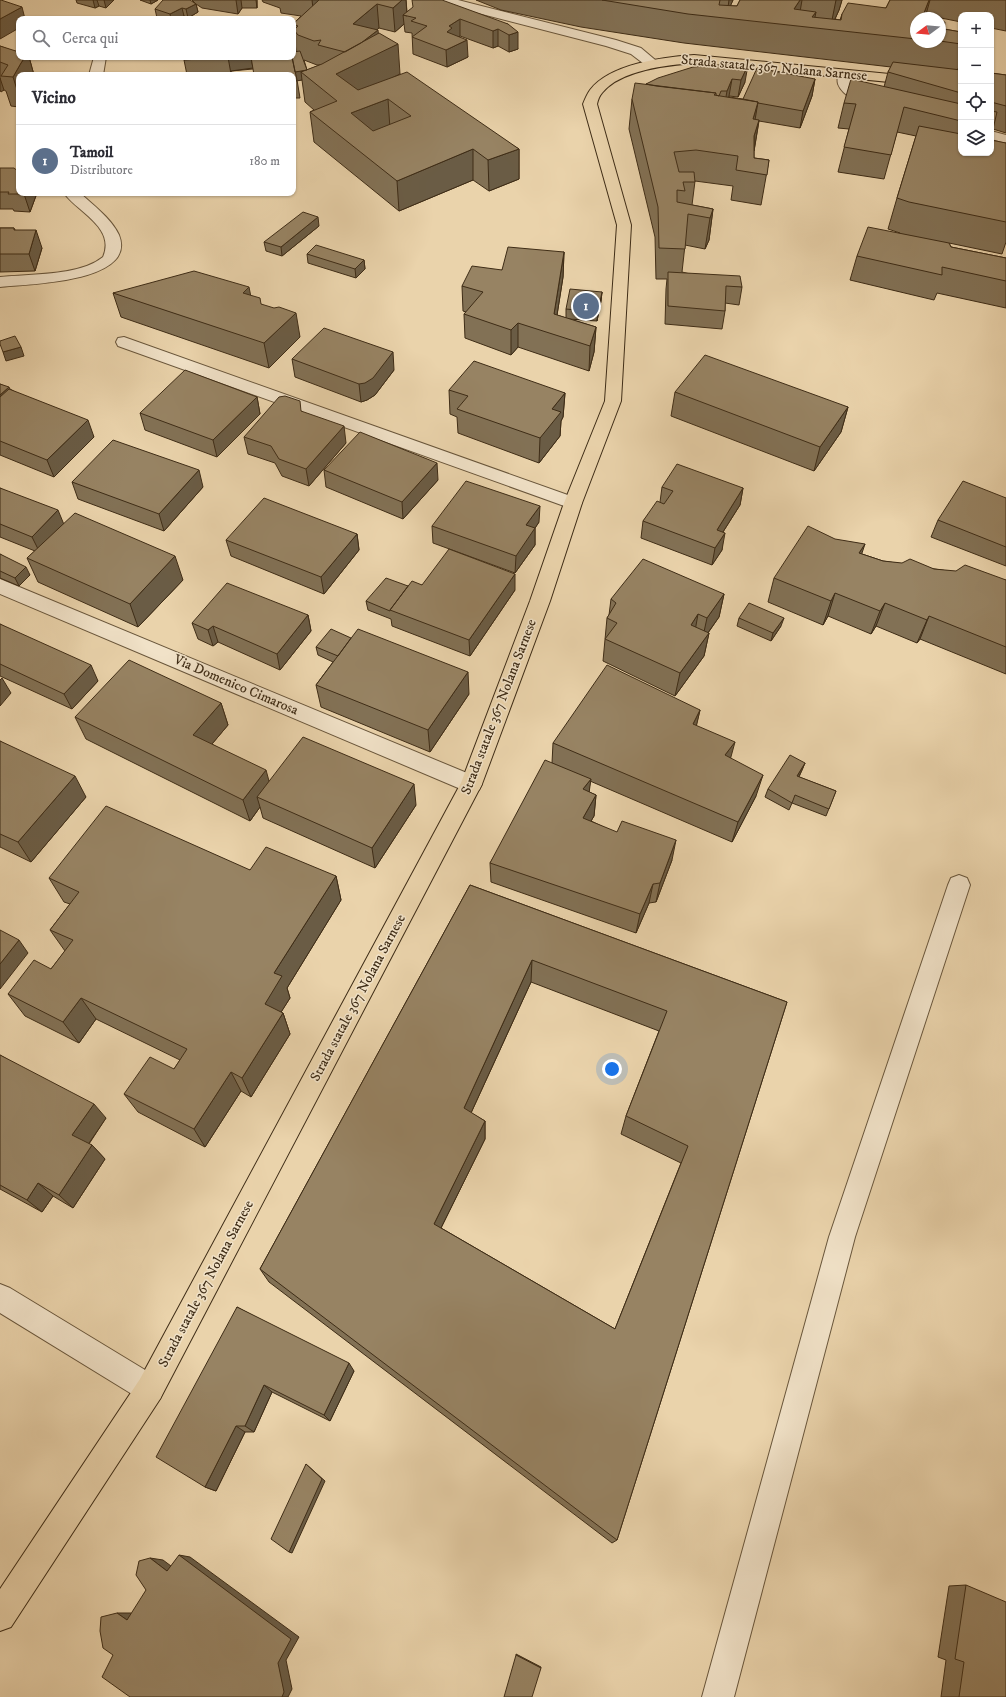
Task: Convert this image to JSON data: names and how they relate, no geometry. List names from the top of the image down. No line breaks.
{"streets":{"main road":["Strada statale 367 Nolana Sarnese"],"street":["Via Domenico Cimarosa"]},"crossings":[["Strada statale 367 Nolana Sarnese","Via Domenico Cimarosa"]],"north":"left","page":{"map_buttons":["+","−"],"search":"Cerca qui","heading":"Vicino","list":[{"mark":"1","name":"Tamoil","note":"Distributore","value":"180 m"}],"pins":"1"}}
